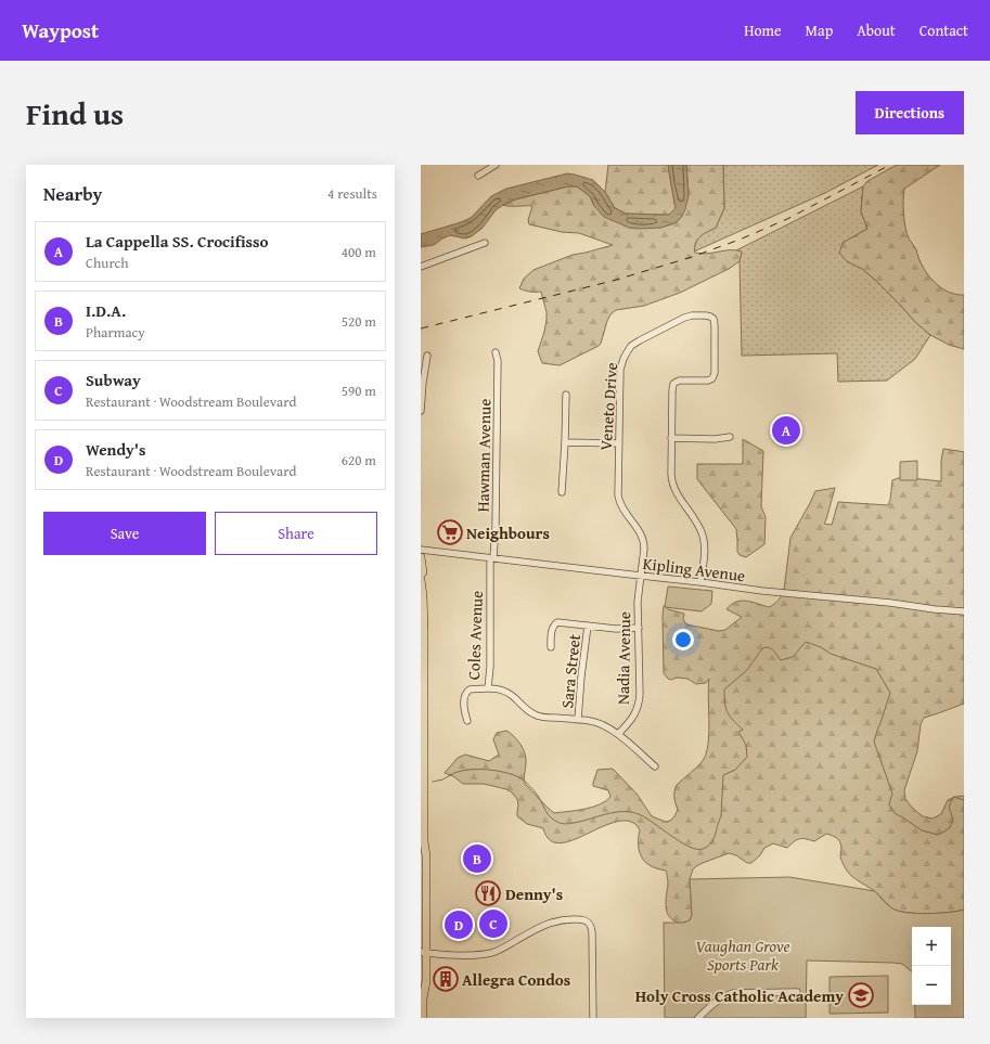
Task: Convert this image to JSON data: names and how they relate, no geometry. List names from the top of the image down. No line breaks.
{"streets":{"street":["Veneto Drive","Hawman Avenue","Kipling Avenue","Coles Avenue","Nadia Avenue","Sara Street"]},"crossings":[["Veneto Drive","Kipling Avenue"],["Veneto Drive","Nadia Avenue"],["Hawman Avenue","Kipling Avenue"],["Hawman Avenue","Coles Avenue"],["Kipling Avenue","Coles Avenue"],["Kipling Avenue","Nadia Avenue"]],"parks":["Vaughan Grove Sports Park"],"places":{"supermarket":["Neighbours"],"restaurant":["Denny's"],"building":["Allegra Condos"],"school or university":["Holy Cross Catholic Academy"]},"page":{"header":"Waypost","nav":["Home","Map","About","Contact"],"title":"Find us","buttons":["Directions",["Save","Share"]],"heading":["Nearby","4 results"],"list":[{"mark":"A","name":"La Cappella SS. Crocifisso","note":"Church","value":"400 m"},{"mark":"B","name":"I.D.A.","note":"Pharmacy","value":"520 m"},{"mark":"C","name":"Subway","note":"Restaurant · Woodstream Boulevard","value":"590 m"},{"mark":"D","name":"Wendy's","note":"Restaurant · Woodstream Boulevard","value":"620 m"}],"pins":["A","B","C","D"],"map_buttons":["+","−"]}}
